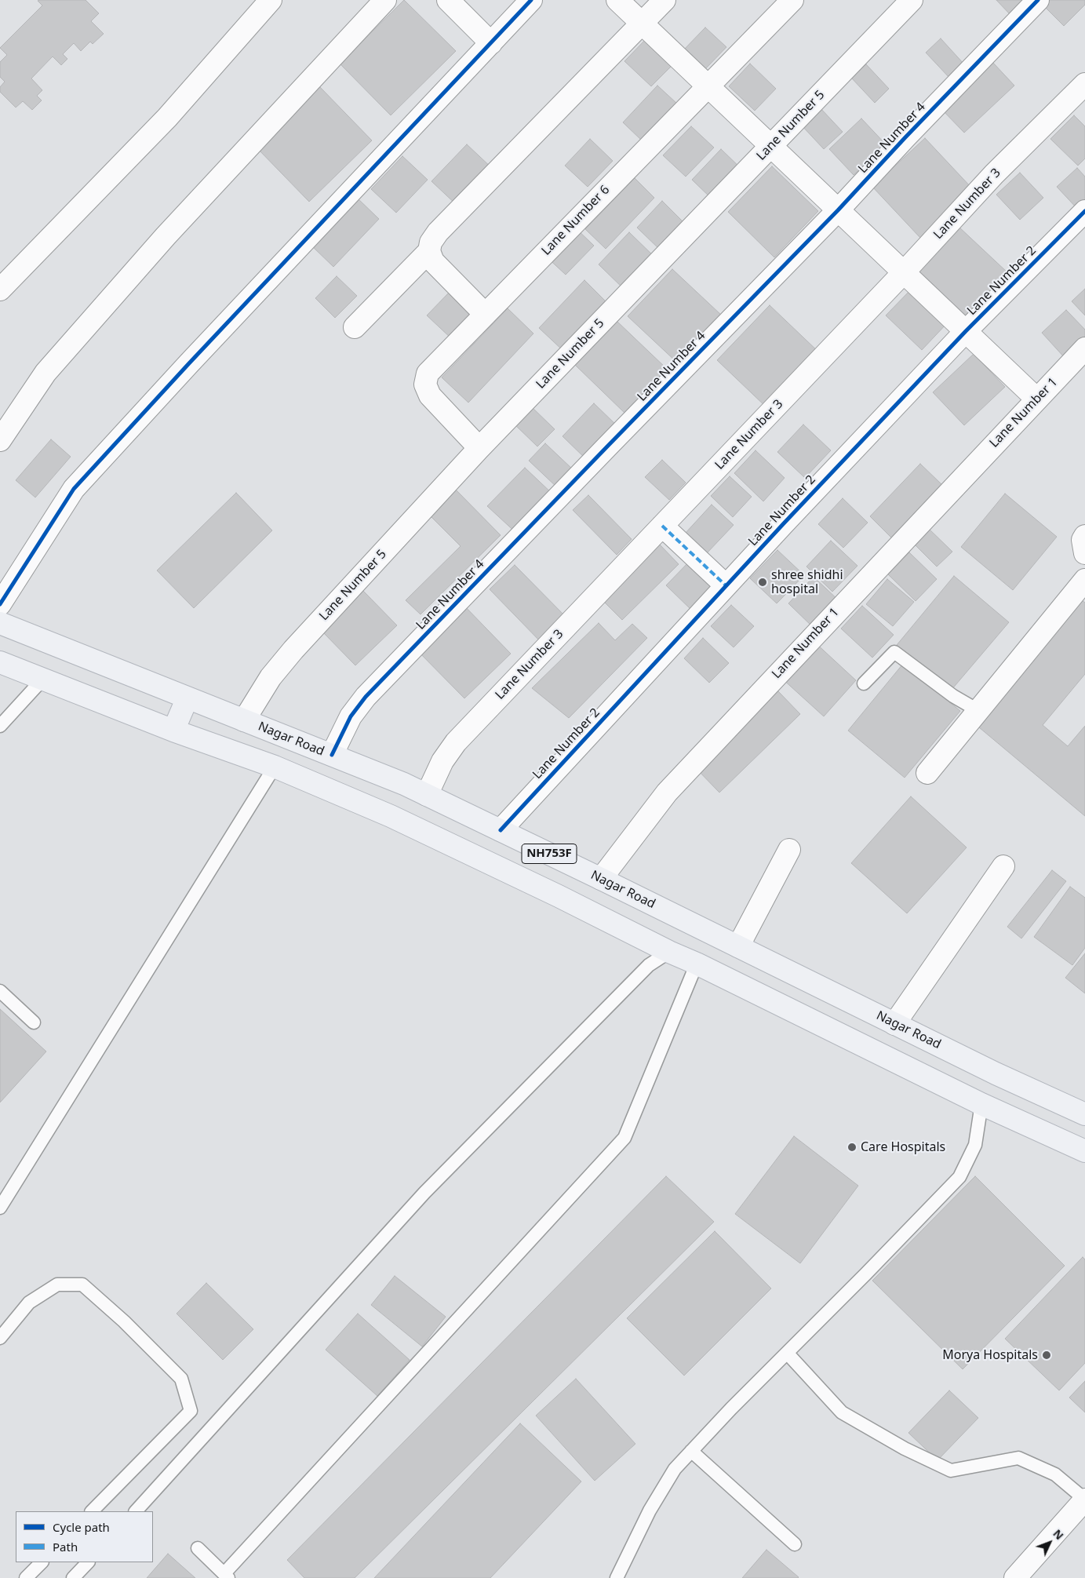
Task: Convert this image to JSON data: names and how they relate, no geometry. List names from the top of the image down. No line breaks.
{"streets":{"highway":["Nagar Road","NH753F"],"street":["Lane Number 5","Lane Number 4","Lane Number 3","Lane Number 6","Lane Number 2","Lane Number 1"]},"crossings":[["Lane Number 5","Lane Number 6"],["Lane Number 5","Nagar Road"],["Lane Number 4","Nagar Road"],["Lane Number 3","Nagar Road"],["Lane Number 2","Nagar Road"],["Lane Number 1","Nagar Road"]],"places":["shree shidhi hospital","Care Hospitals","Morya Hospitals"],"legend":["Cycle path","Path"],"north":"top right"}
